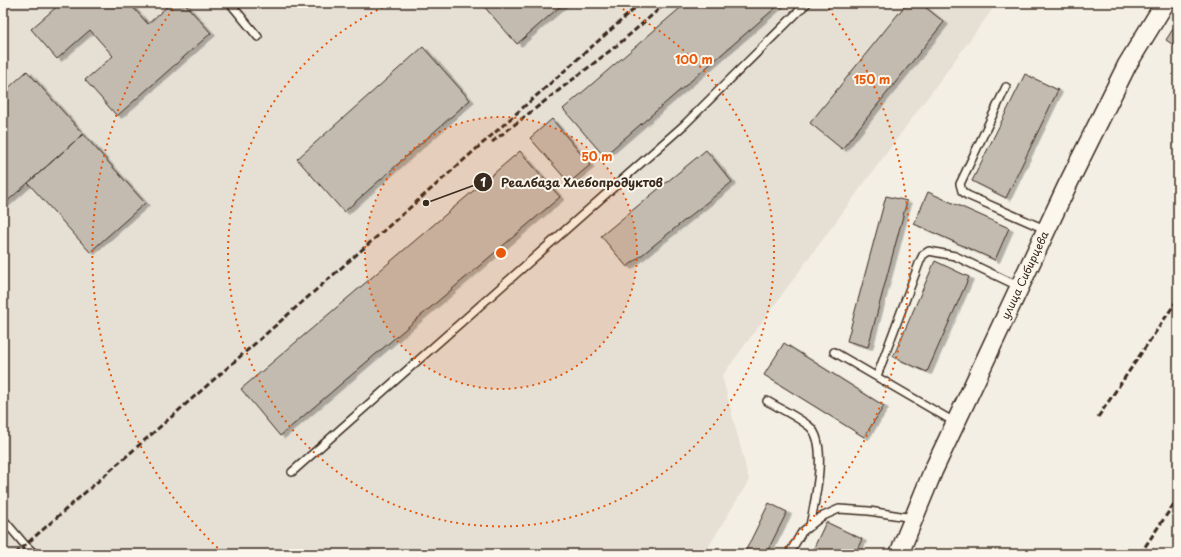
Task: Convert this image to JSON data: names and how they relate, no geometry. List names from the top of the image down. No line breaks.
{"streets":{"street":["улица Сибирцева"]},"places":["Реалбаза Хлебопродуктов"],"rings":["100 m","150 m","50 m"]}
